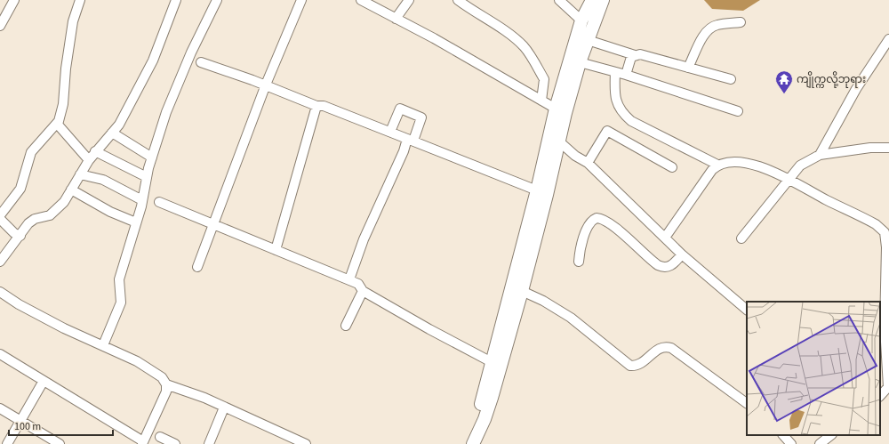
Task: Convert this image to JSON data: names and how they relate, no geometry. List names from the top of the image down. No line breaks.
{"places":{"temple":["ကျိုက္ကလို့ဘုရား"]},"scale_bar":"100 m"}
